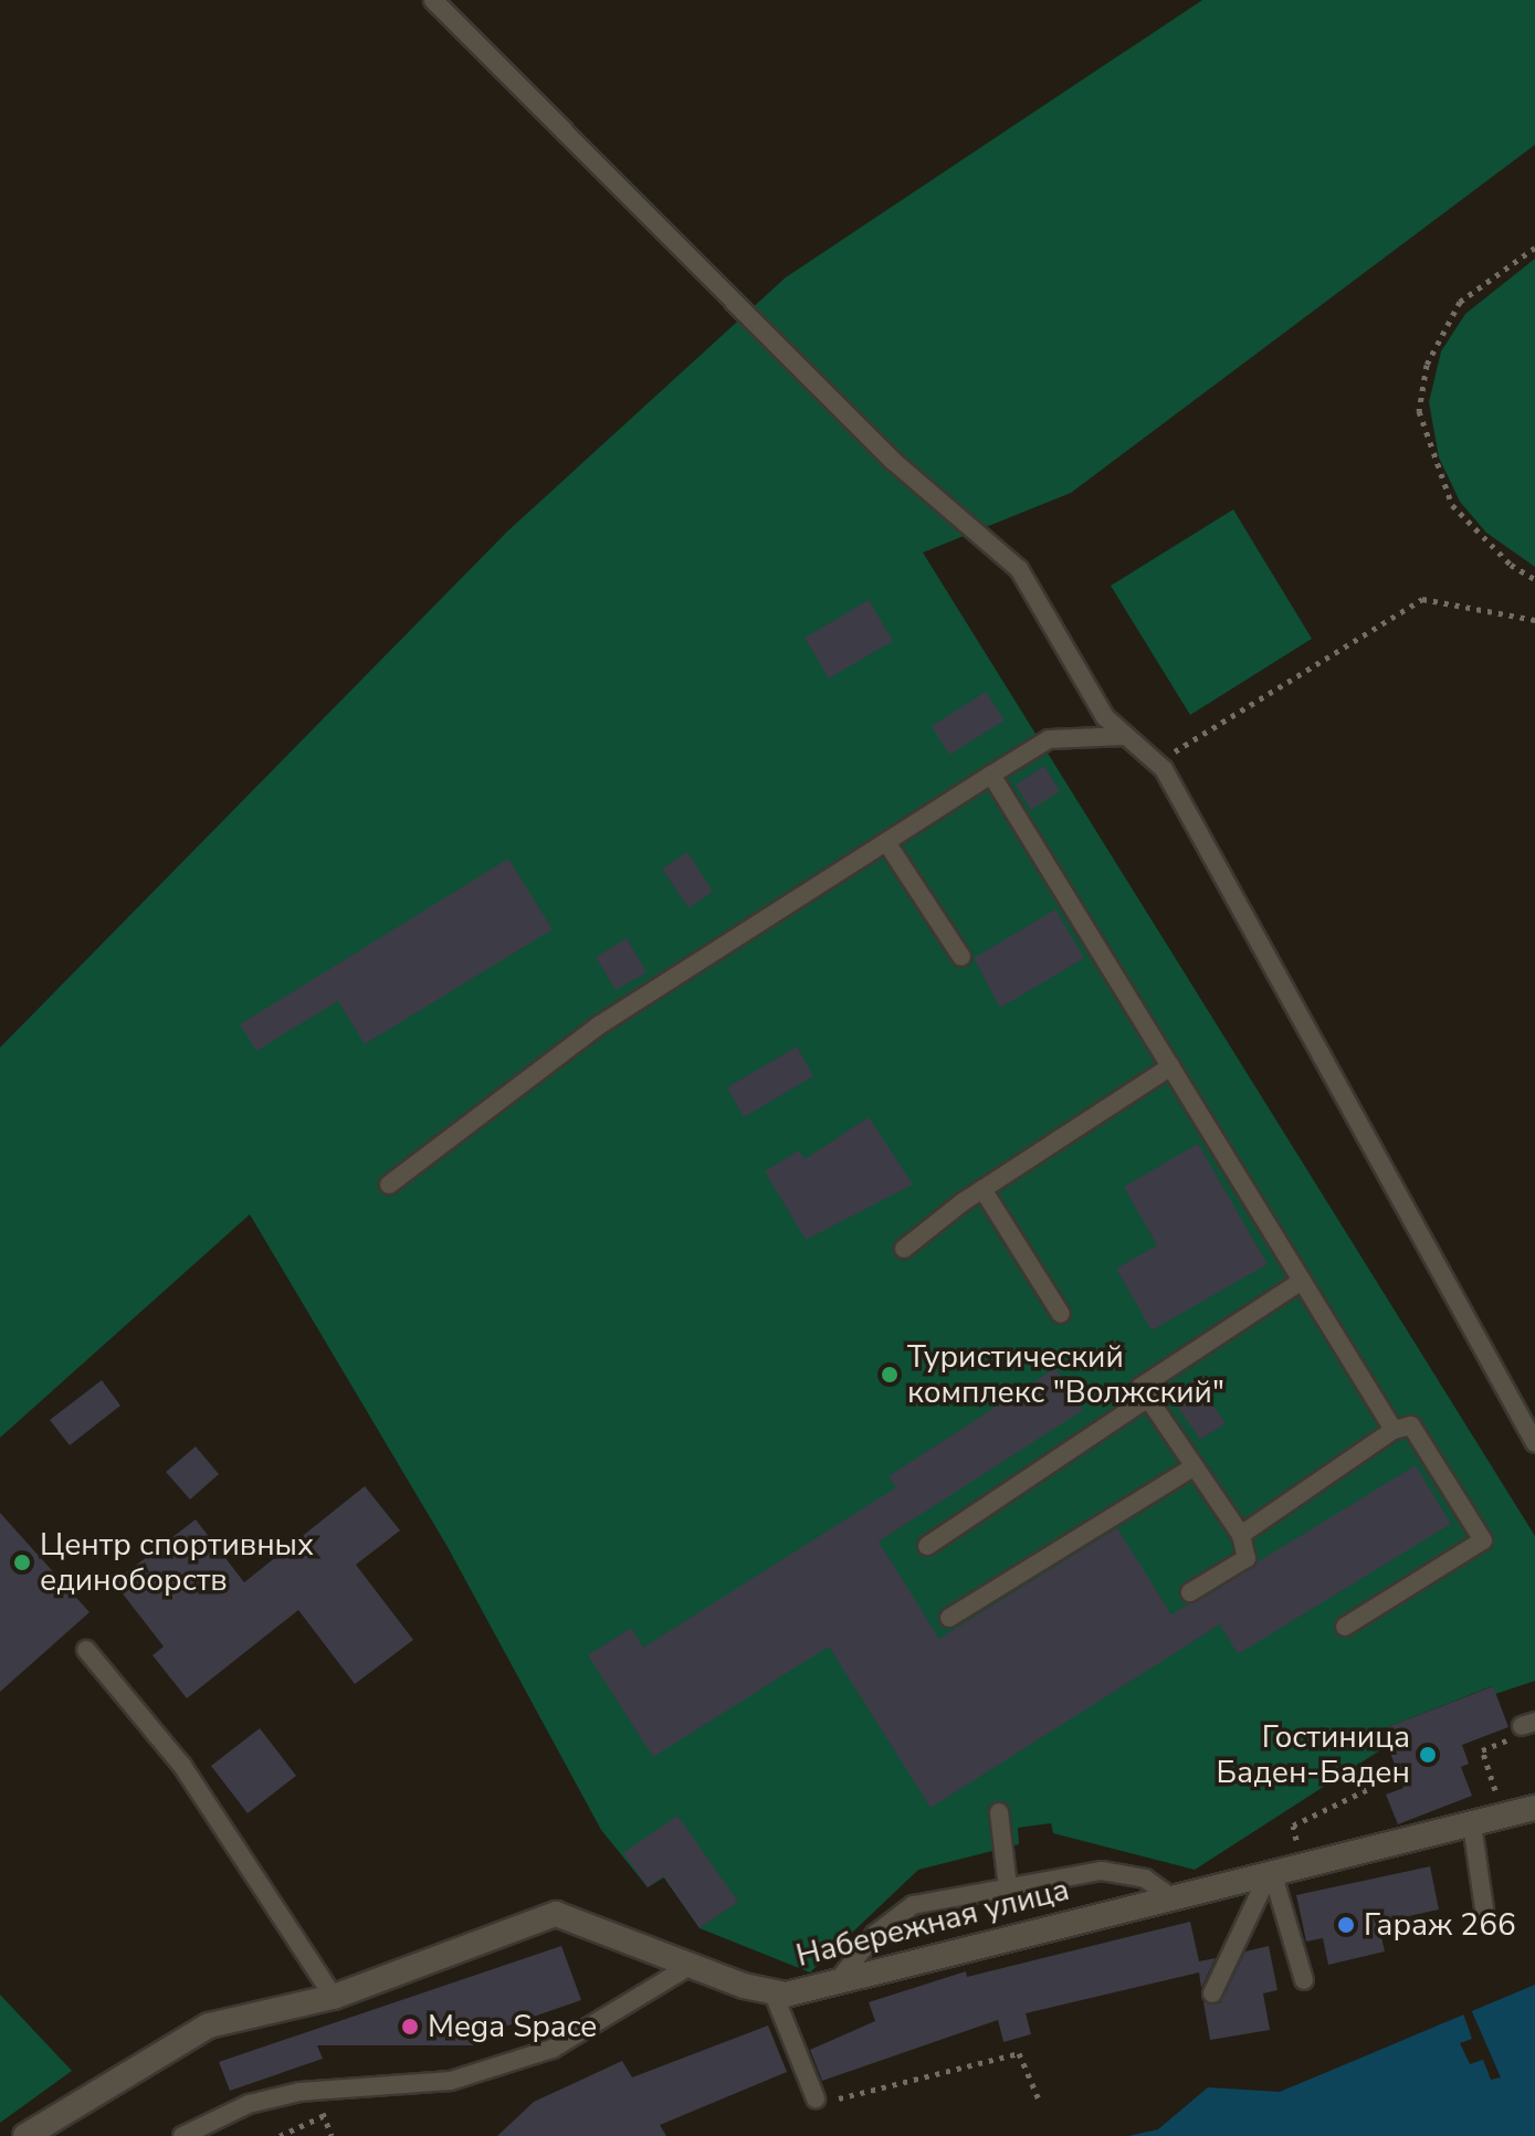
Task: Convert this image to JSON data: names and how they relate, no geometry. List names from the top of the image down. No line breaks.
{"streets":{"street":["Набережная улица"]},"places":["Туристический комплекс \"Волжский\"","Центр спортивных единоборств","Гостиница Баден-Баден","Гараж 266","Mega Space"]}
